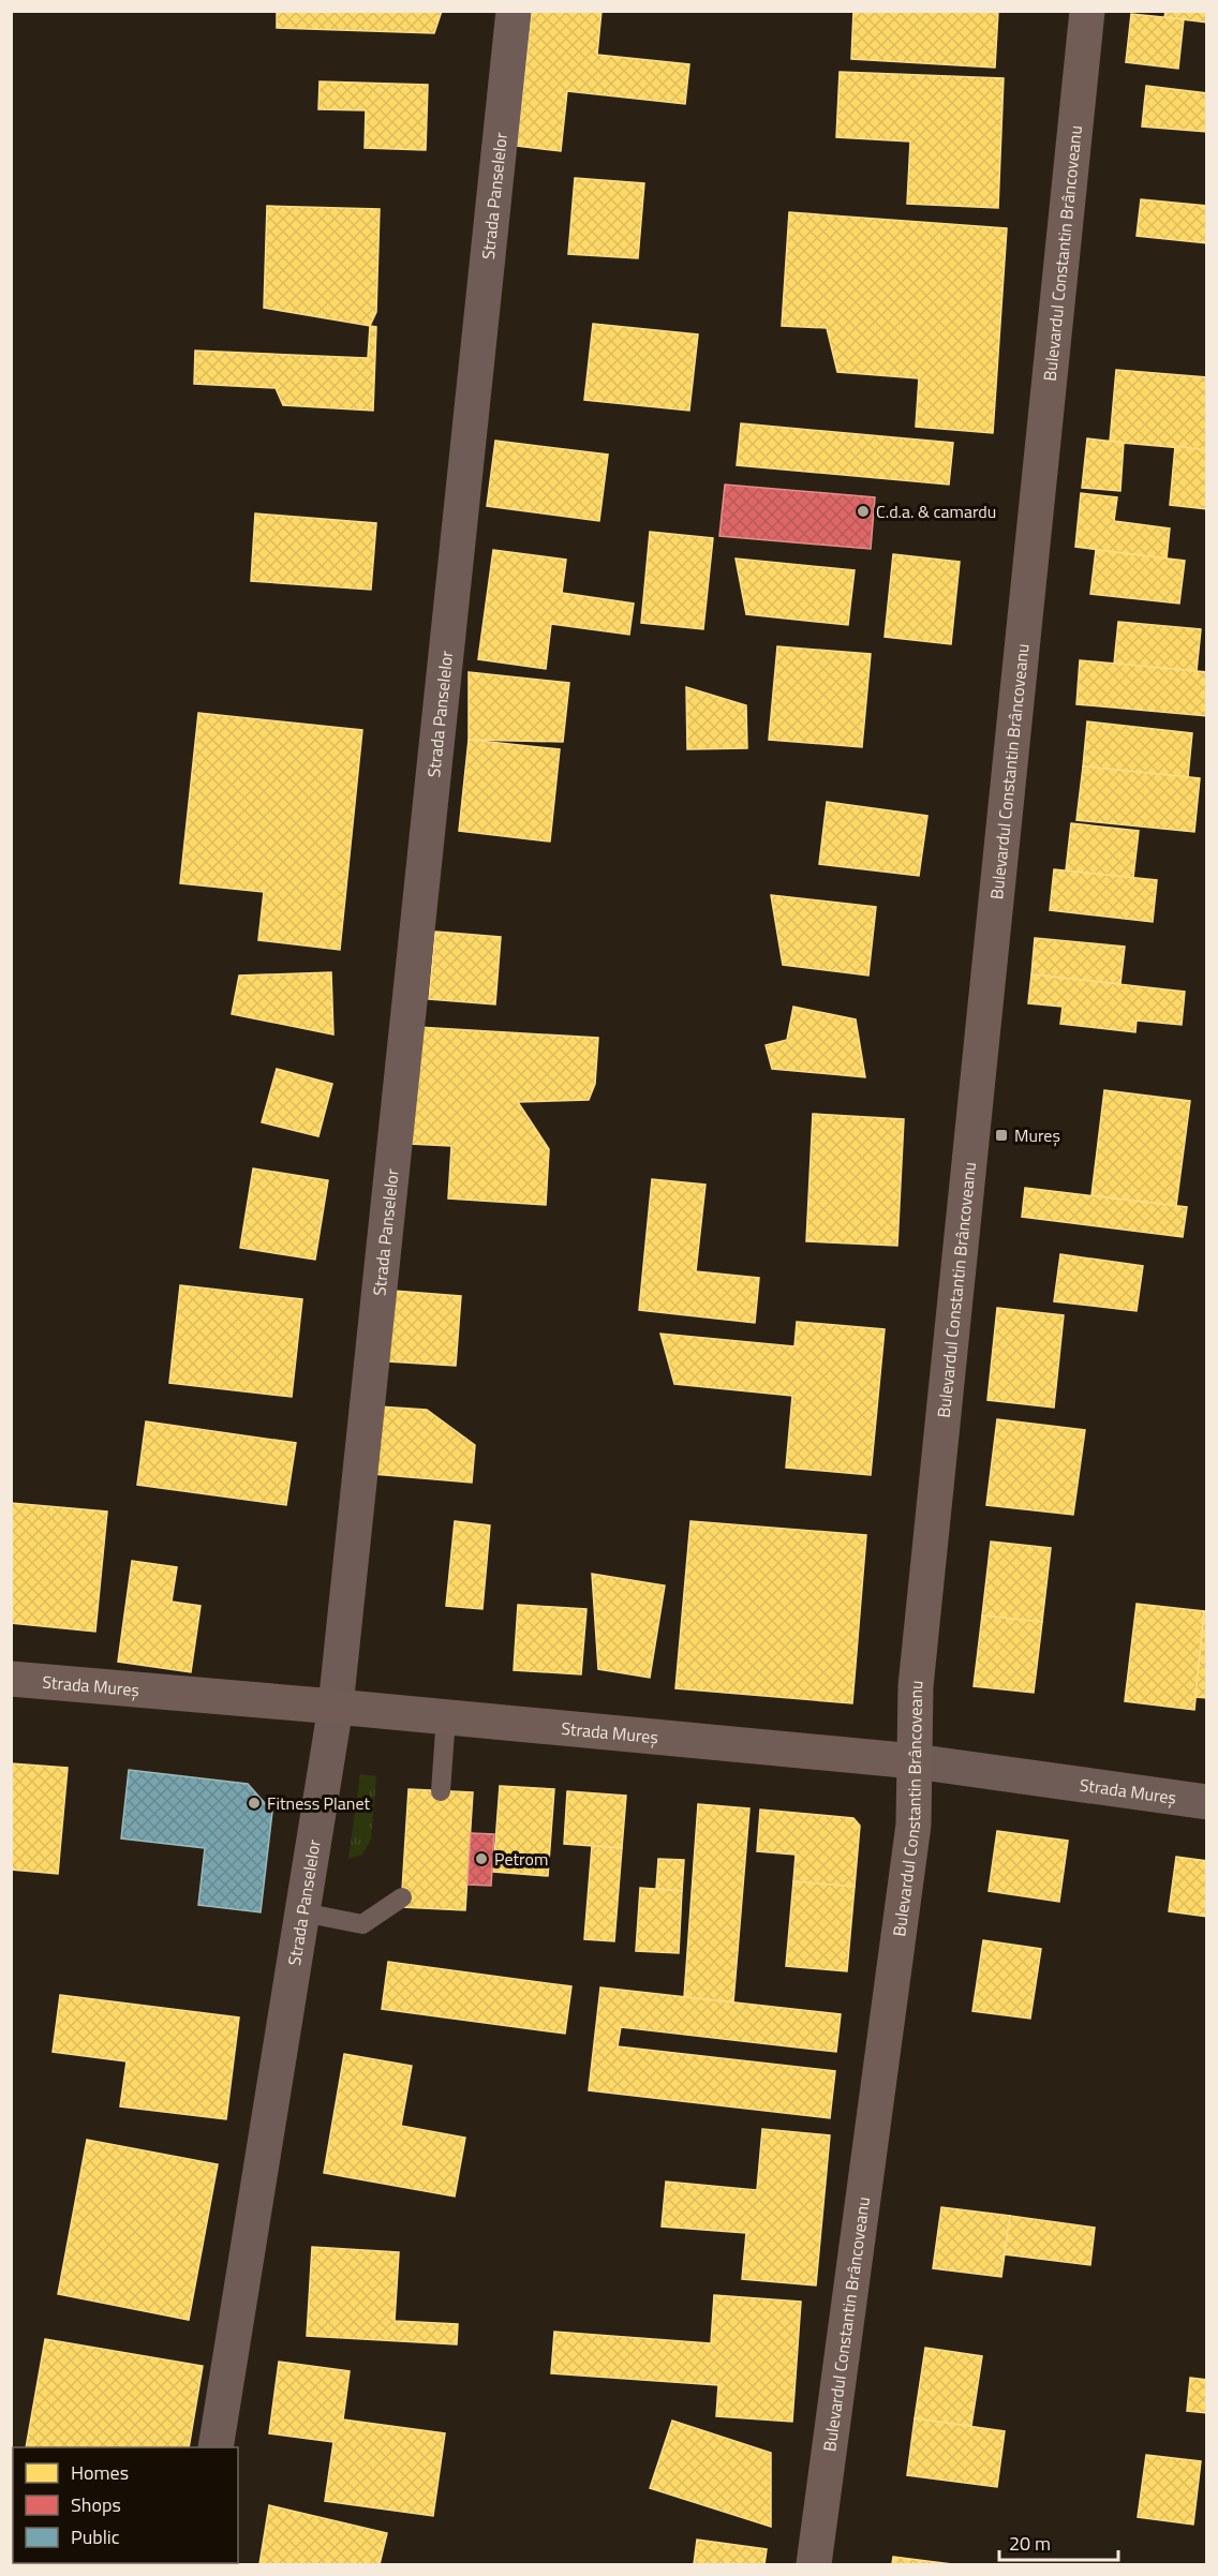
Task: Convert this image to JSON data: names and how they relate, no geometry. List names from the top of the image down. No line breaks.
{"streets":{"main road":["Bulevardul Constantin Brâncoveanu","Strada Mureș"],"street":["Strada Panselelor"]},"crossings":[["Strada Panselelor","Strada Mureș"],["Bulevardul Constantin Brâncoveanu","Strada Mureș"]],"places":{"other":["C.d.a. & camardu","Fitness Planet","Petrom"],"transit":["Mureș"]},"legend":["Homes","Shops","Public"],"scale_bar":"20 m"}
